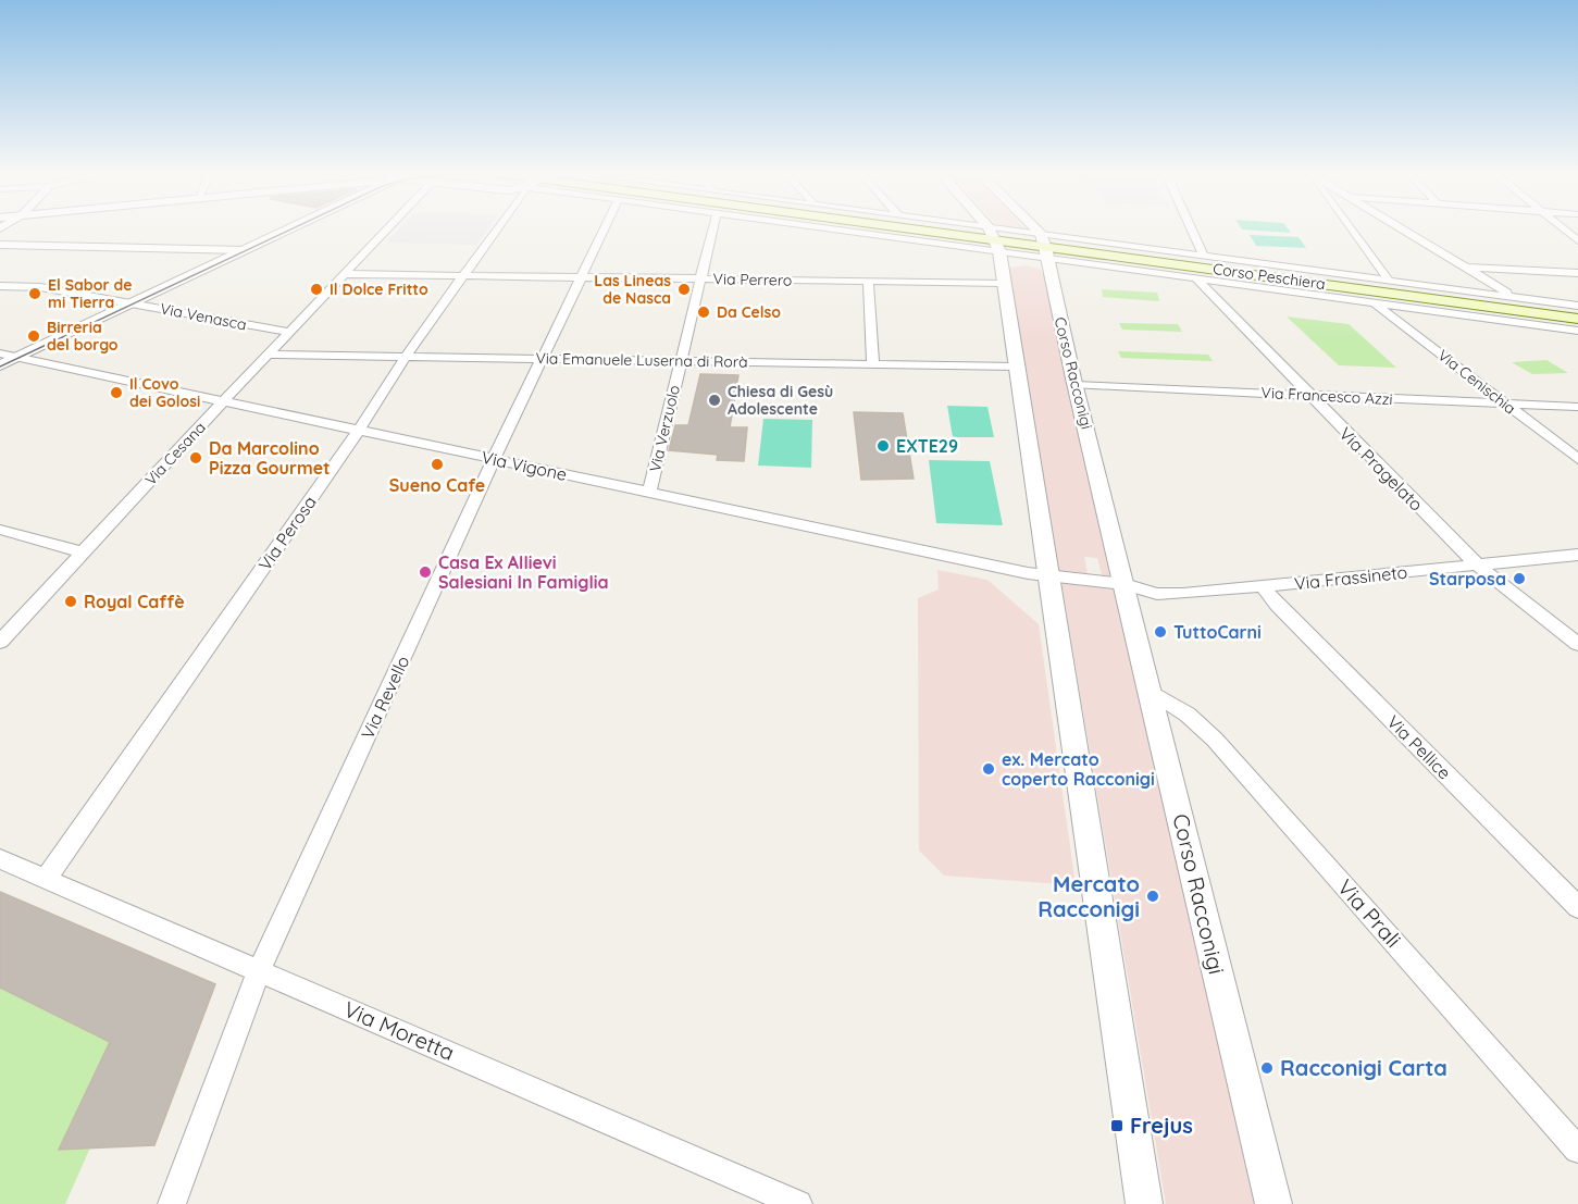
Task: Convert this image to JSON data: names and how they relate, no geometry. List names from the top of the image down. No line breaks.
{"streets":{"main road":["Corso Peschiera"],"street":["Via Perrero","Via Venasca","Via Emanuele Luserna di Rorà","Corso Racconigi","Via Cenischia","Via Francesco Azzi","Via Verzuolo","Via Cesana","Via Vigone","Via Pragelato","Via Perosa","Via Frassineto","Via Revello","Via Pellice","Via Prali","Via Moretta"]},"crossings":[["Corso Peschiera","Corso Racconigi"],["Corso Peschiera","Via Cenischia"],["Corso Peschiera","Via Pragelato"],["Via Perrero","Via Verzuolo"],["Via Perrero","Via Cesana"],["Via Perrero","Via Perosa"],["Via Perrero","Via Revello"],["Via Venasca","Via Cesana"],["Via Emanuele Luserna di Rorà","Via Verzuolo"],["Via Emanuele Luserna di Rorà","Via Cesana"],["Via Emanuele Luserna di Rorà","Via Perosa"],["Via Emanuele Luserna di Rorà","Via Revello"],["Corso Racconigi","Via Francesco Azzi"],["Corso Racconigi","Via Frassineto"],["Corso Racconigi","Via Prali"],["Via Cenischia","Via Francesco Azzi"],["Via Francesco Azzi","Via Pragelato"],["Via Verzuolo","Via Vigone"],["Via Cesana","Via Vigone"],["Via Vigone","Via Perosa"],["Via Vigone","Via Revello"],["Via Pragelato","Via Frassineto"],["Via Perosa","Via Moretta"],["Via Frassineto","Via Pellice"],["Via Revello","Via Moretta"]],"places":{"other":["Il Dolce Fritto","Las Lineas de Nasca","El Sabor de mi Tierra","Da Celso","Birreria del borgo","Il Covo dei Golosi","Chiesa di Gesù Adolescente","EXTE29","Da Marcolino Pizza Gourmet","Sueno Cafe","Casa Ex Allievi Salesiani In Famiglia","Starposa","Royal Caffè","TuttoCarni","ex. Mercato coperto Racconigi","Mercato Racconigi","Racconigi Carta"],"transit":["Frejus"]}}
